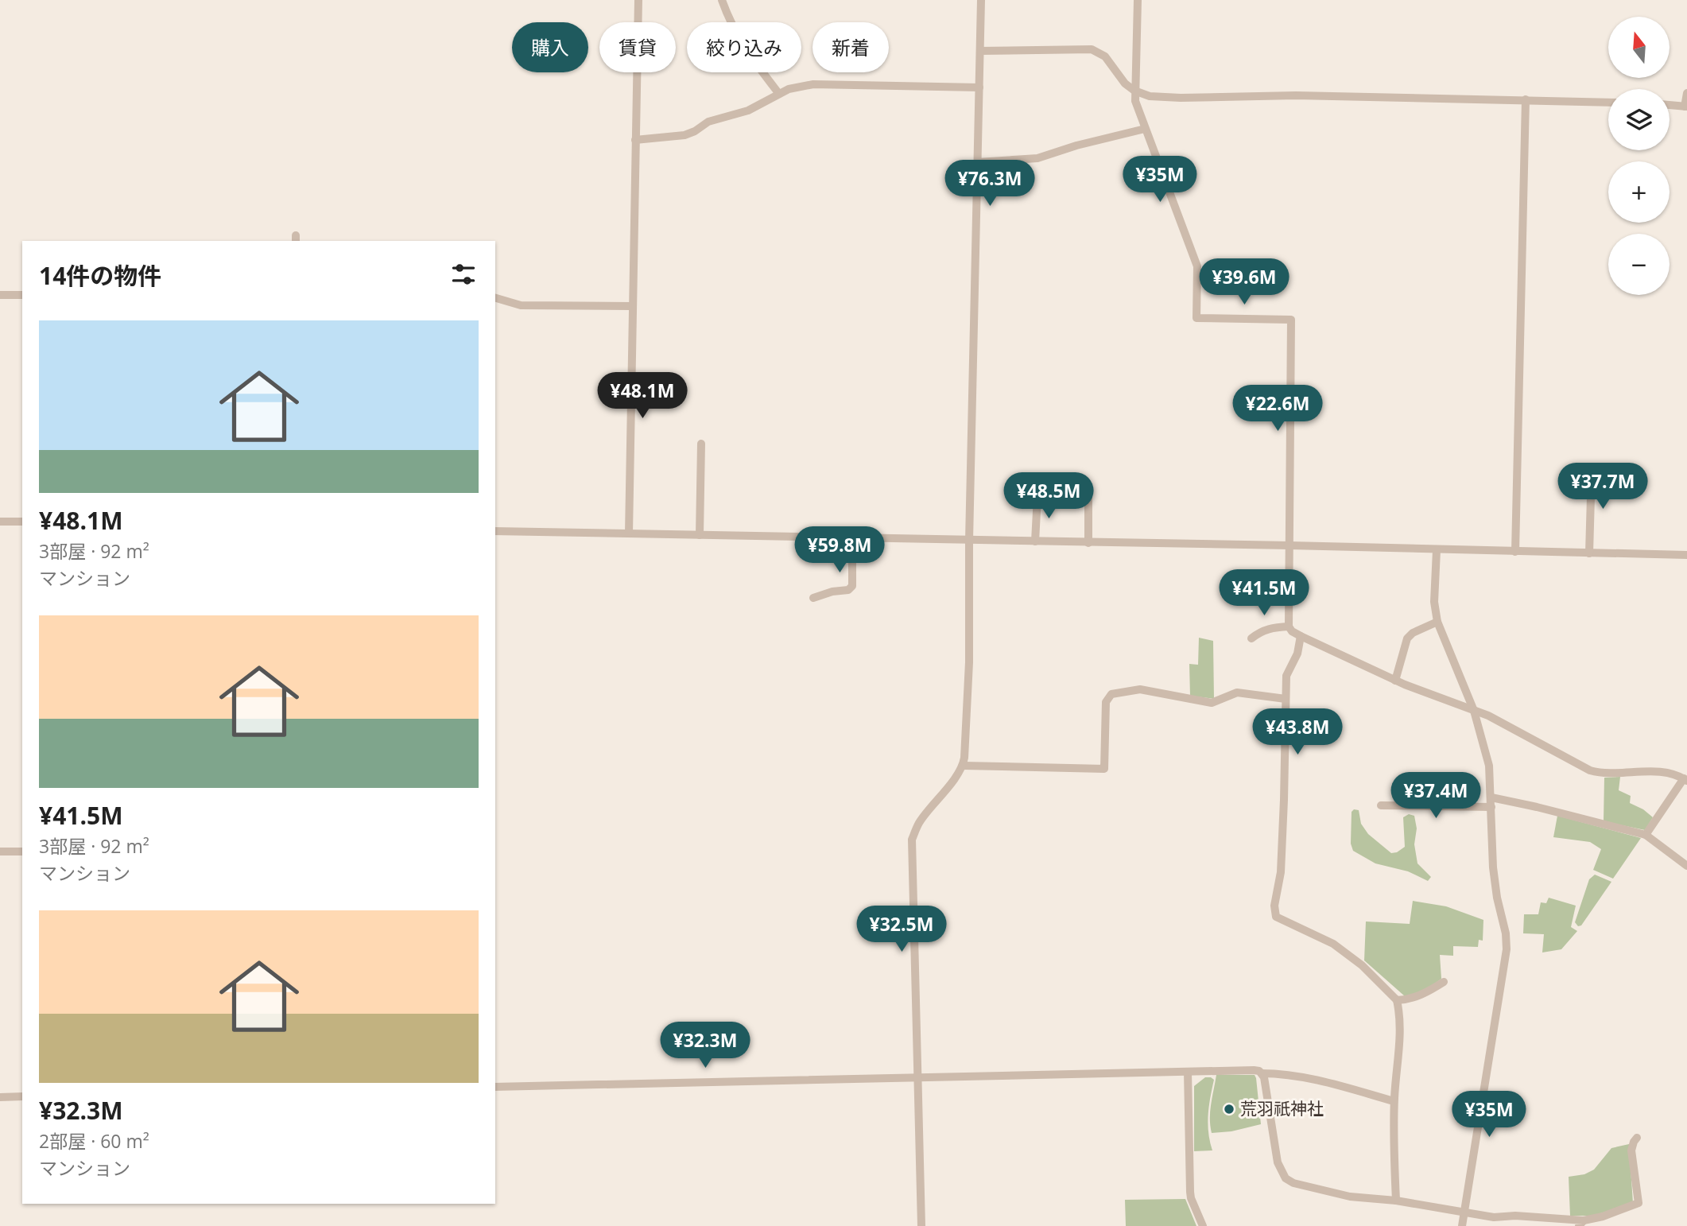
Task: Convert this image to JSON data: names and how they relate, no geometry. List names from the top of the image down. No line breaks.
{"places":["荒羽祇神社"],"north":"top","page":{"map_buttons":["+","−"],"chip":["購入","賃貸","絞り込み","新着"],"price":["¥35M","¥76.3M","¥39.6M","¥48.1M","¥22.6M","¥37.7M","¥48.5M","¥59.8M","¥41.5M","¥43.8M","¥37.4M","¥32.5M","¥32.3M","¥35M"],"heading":"14件の物件","list":[{"name":"¥48.1M","note":"3部屋 · 92 m² · マンション"},{"name":"¥41.5M","note":"3部屋 · 92 m² · マンション"},{"name":"¥32.3M","note":"2部屋 · 60 m² · マンション"}]}}
